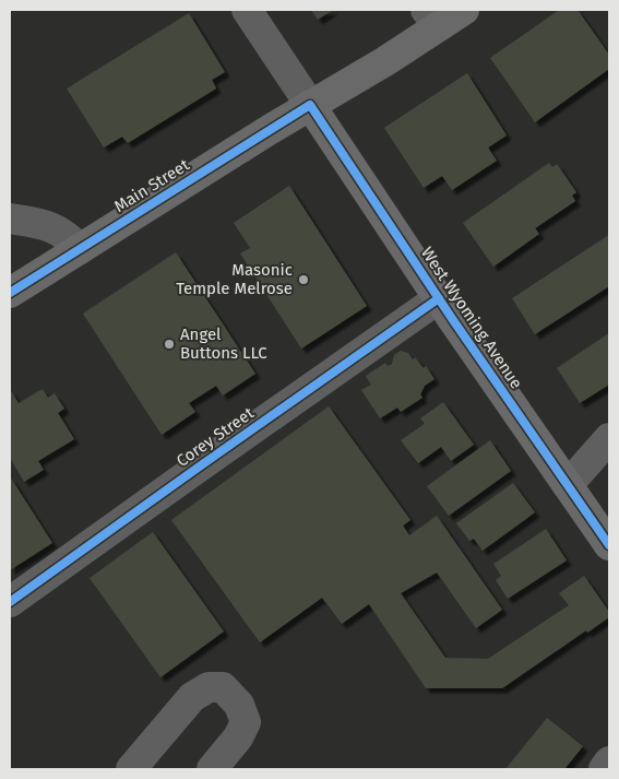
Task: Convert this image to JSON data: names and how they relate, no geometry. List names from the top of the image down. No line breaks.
{"streets":{"main road":["Main Street","West Wyoming Avenue"],"street":["Corey Street"]},"crossings":[["Main Street","West Wyoming Avenue"],["West Wyoming Avenue","Corey Street"]],"places":["Masonic Temple Melrose","Angel Buttons LLC"]}
